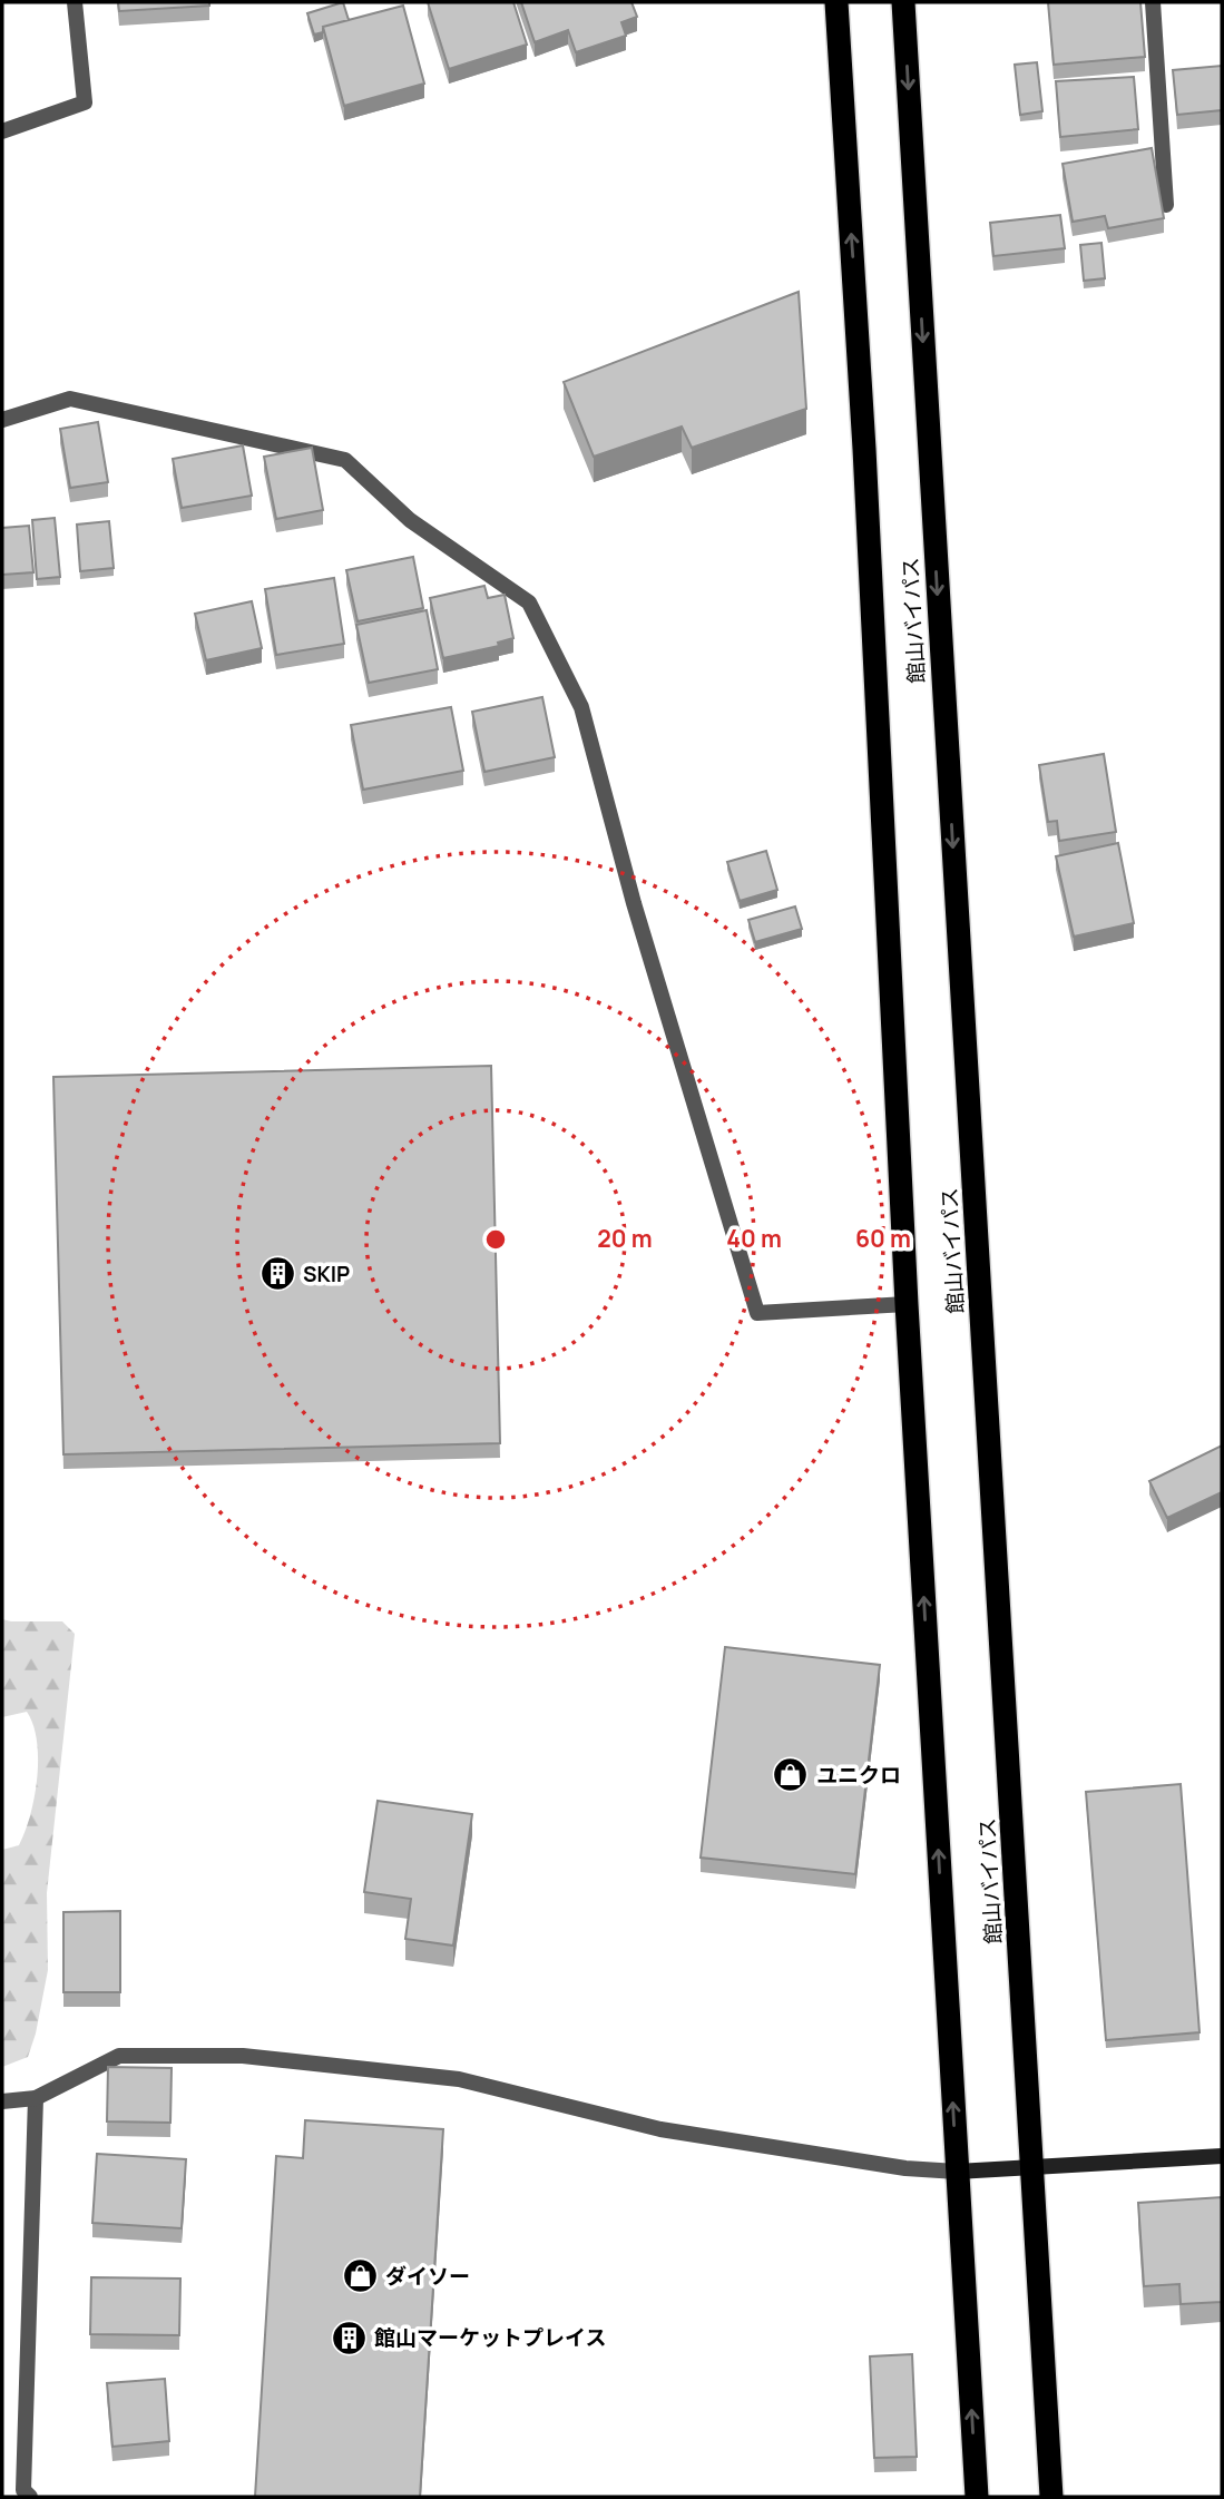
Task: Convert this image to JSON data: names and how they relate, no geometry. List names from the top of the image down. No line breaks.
{"streets":{"highway":["館山バイパス"]},"places":{"building":["SKIP","館山マーケットプレイス"],"shop":["ユニクロ","ダイソー"]},"rings":["20 m","40 m","60 m"]}
